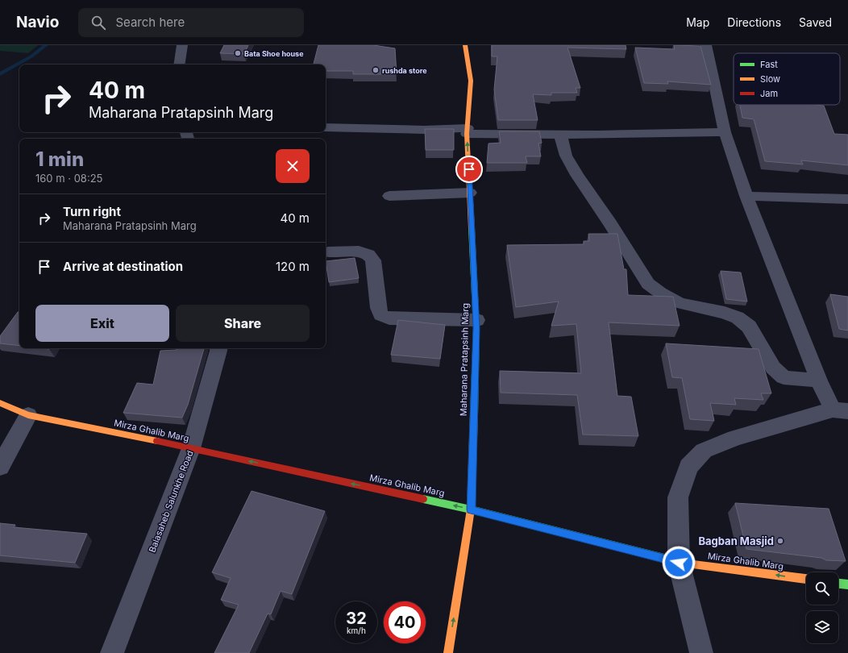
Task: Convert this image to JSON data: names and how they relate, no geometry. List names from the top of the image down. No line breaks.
{"streets":{"street":["Maharana Pratapsinh Marg","Mirza Ghalib Marg","Balasaheb Salunkhe Road"]},"crossings":[["Maharana Pratapsinh Marg","Mirza Ghalib Marg"],["Mirza Ghalib Marg","Balasaheb Salunkhe Road"]],"one_way":["Mirza Ghalib Marg"],"places":["Bata Shoe house","rushda store","Bagban Masjid"],"legend":["Fast","Slow","Jam"],"page":{"header":"Navio","search":"Search here","nav":["Map","Directions","Saved"],"turn":["40 m","Maharana Pratapsinh Marg"],"heading":["1 min","160 m · 08:25"],"list":[{"name":"Turn right","note":"Maharana Pratapsinh Marg","value":"40 m"},{"name":"Arrive at destination","value":"120 m"}],"buttons":["Exit","Share"],"speed":"32 km/h","limit":"40"}}
